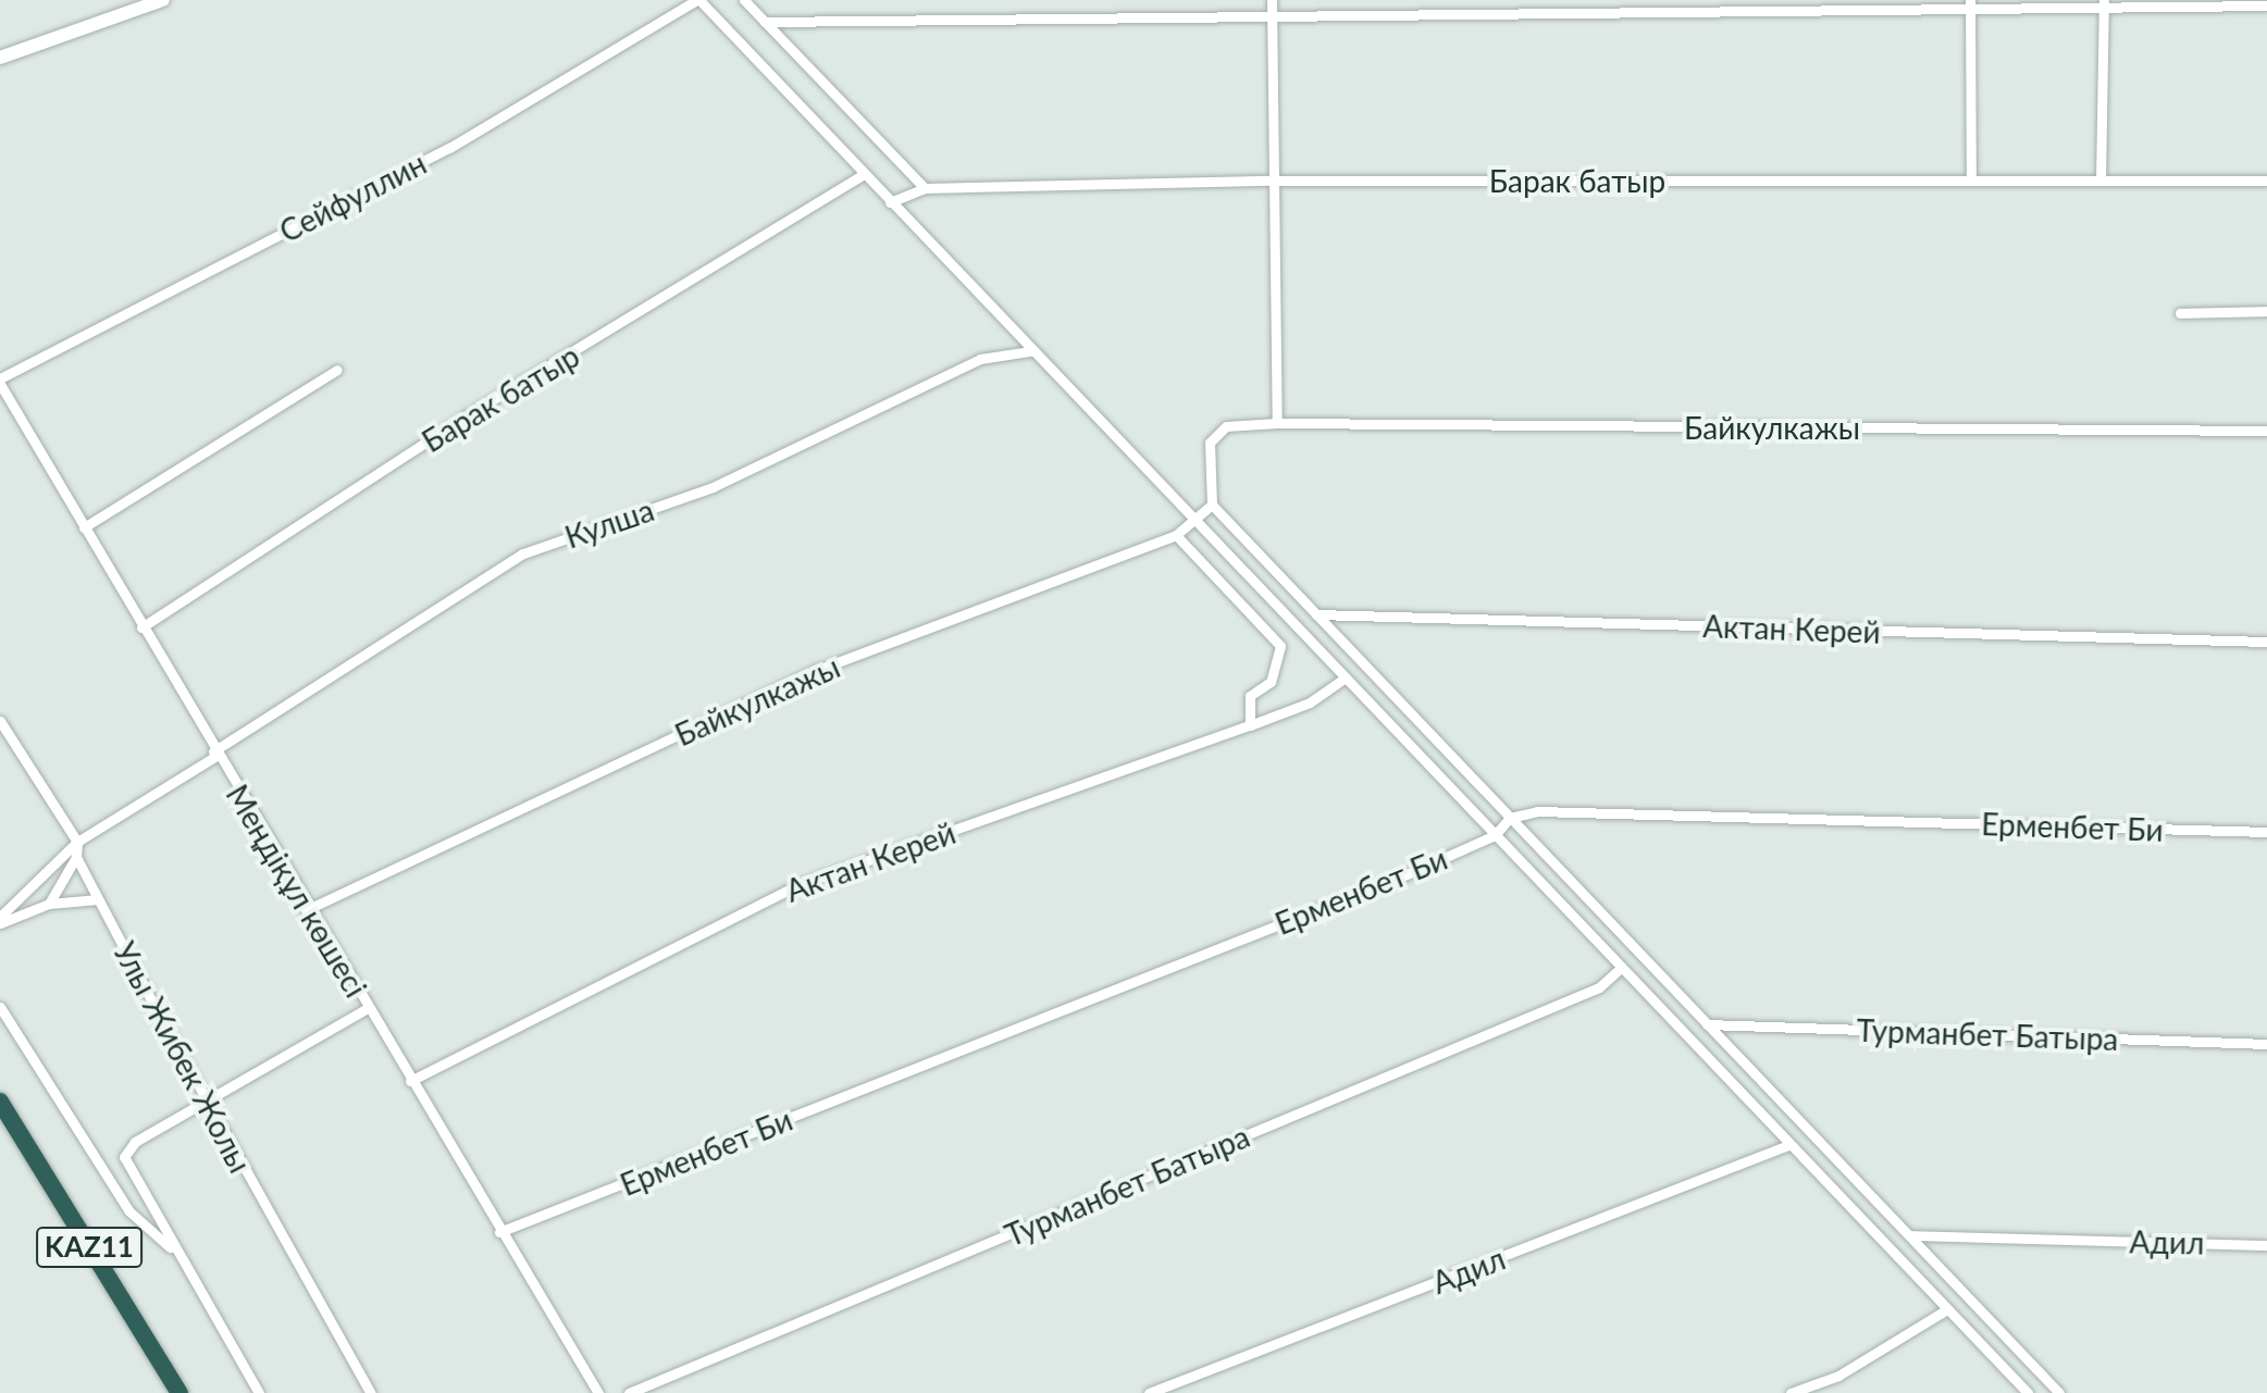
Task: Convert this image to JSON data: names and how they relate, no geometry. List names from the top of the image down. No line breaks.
{"streets":{"highway":["KAZ11"],"street":["Барак батыр","Сейфуллин","Байкулкажы","Кулша","Актан Керей","Ерменбет Би","Меңдіқұл көшесі","Турманбет Батыра","Улы Жибек Жолы","Адил"]},"crossings":[["Барак батыр","Меңдіқұл көшесі"],["Сейфуллин","Меңдіқұл көшесі"],["Байкулкажы","Меңдіқұл көшесі"],["Кулша","Меңдіқұл көшесі"],["Актан Керей","Меңдіқұл көшесі"],["Ерменбет Би","Меңдіқұл көшесі"]]}
